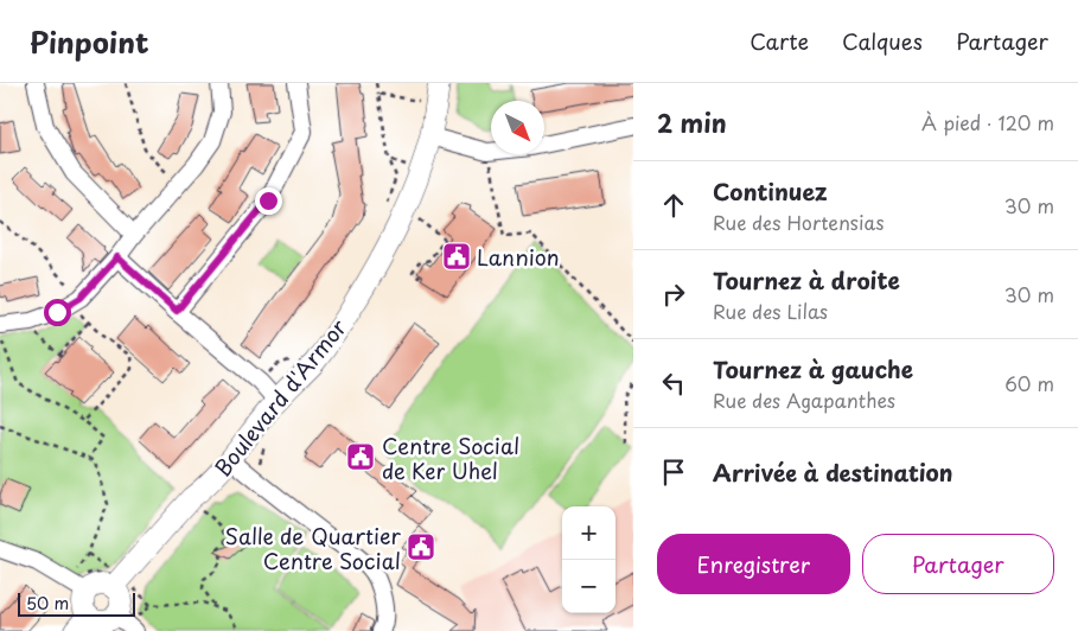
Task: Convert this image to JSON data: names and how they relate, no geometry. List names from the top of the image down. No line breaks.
{"streets":{"main road":["Boulevard d'Armor"]},"places":{"public building":["Lannion","Centre Social de Ker Uhel","Salle de Quartier Centre Social"]},"scale_bar":"50 m","north":"bottom right","page":{"header":"Pinpoint","nav":["Carte","Calques","Partager"],"heading":["2 min","À pied · 120 m"],"list":[["Continuez","Rue des Hortensias","30 m"],["Tournez à droite","Rue des Lilas","30 m"],["Tournez à gauche","Rue des Agapanthes","60 m"],"Arrivée à destination"],"map_buttons":["+","−"],"buttons":["Enregistrer","Partager"],"scale":"50 m"}}
